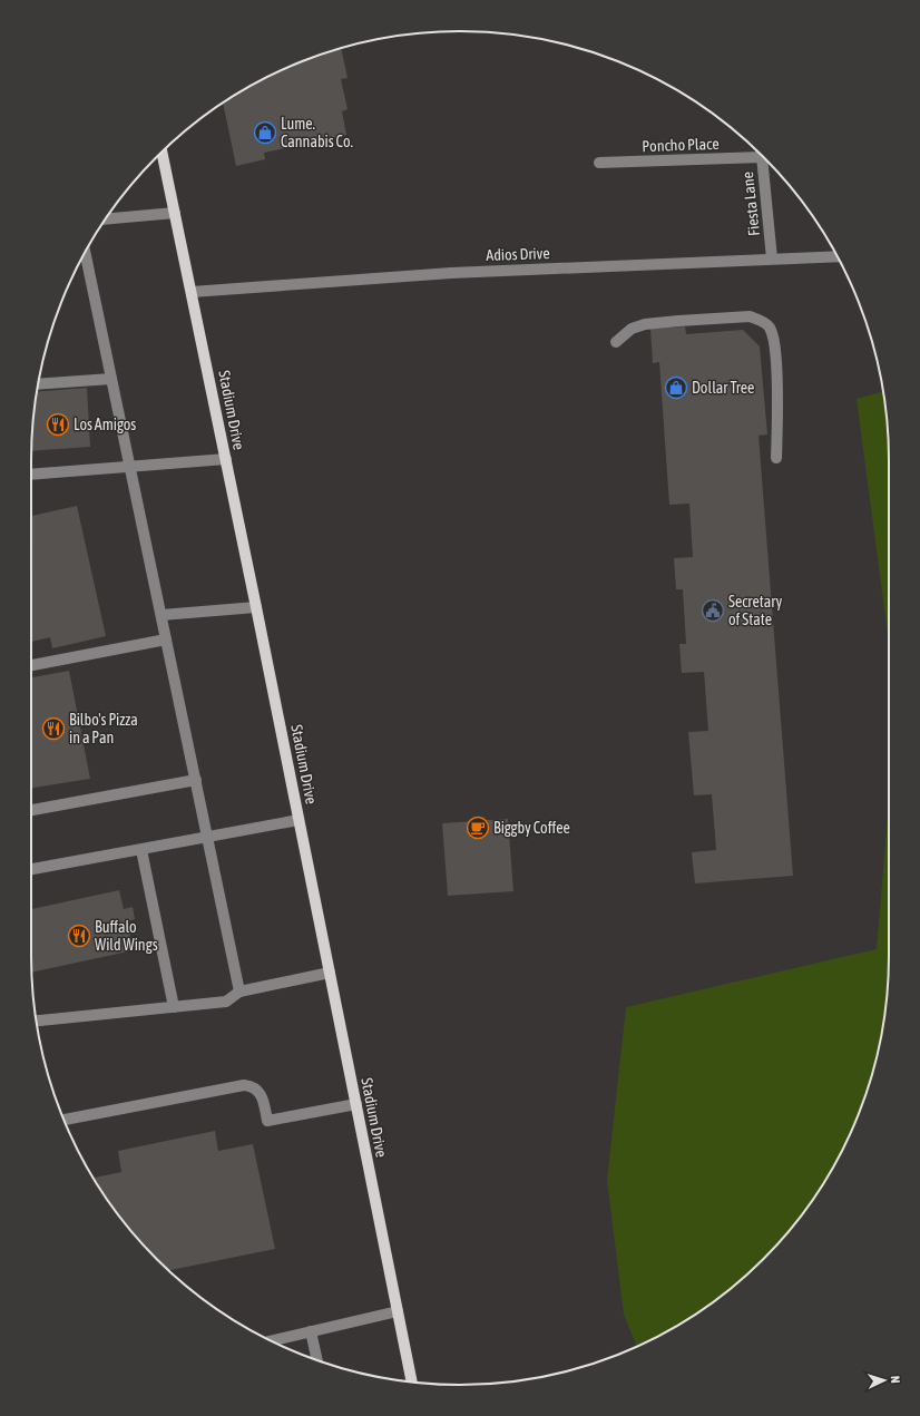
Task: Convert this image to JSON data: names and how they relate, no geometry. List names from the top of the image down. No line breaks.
{"streets":{"main road":["Stadium Drive"],"street":["Poncho Place","Fiesta Lane","Adios Drive"]},"crossings":[["Poncho Place","Fiesta Lane"],["Fiesta Lane","Adios Drive"],["Adios Drive","Stadium Drive"]],"places":{"shop":["Lume. Cannabis Co.","Dollar Tree"],"restaurant":["Los Amigos","Bilbo's Pizza in a Pan","Buffalo Wild Wings"],"public building":["Secretary of State"],"cafe":["Biggby Coffee"]},"north":"right"}
